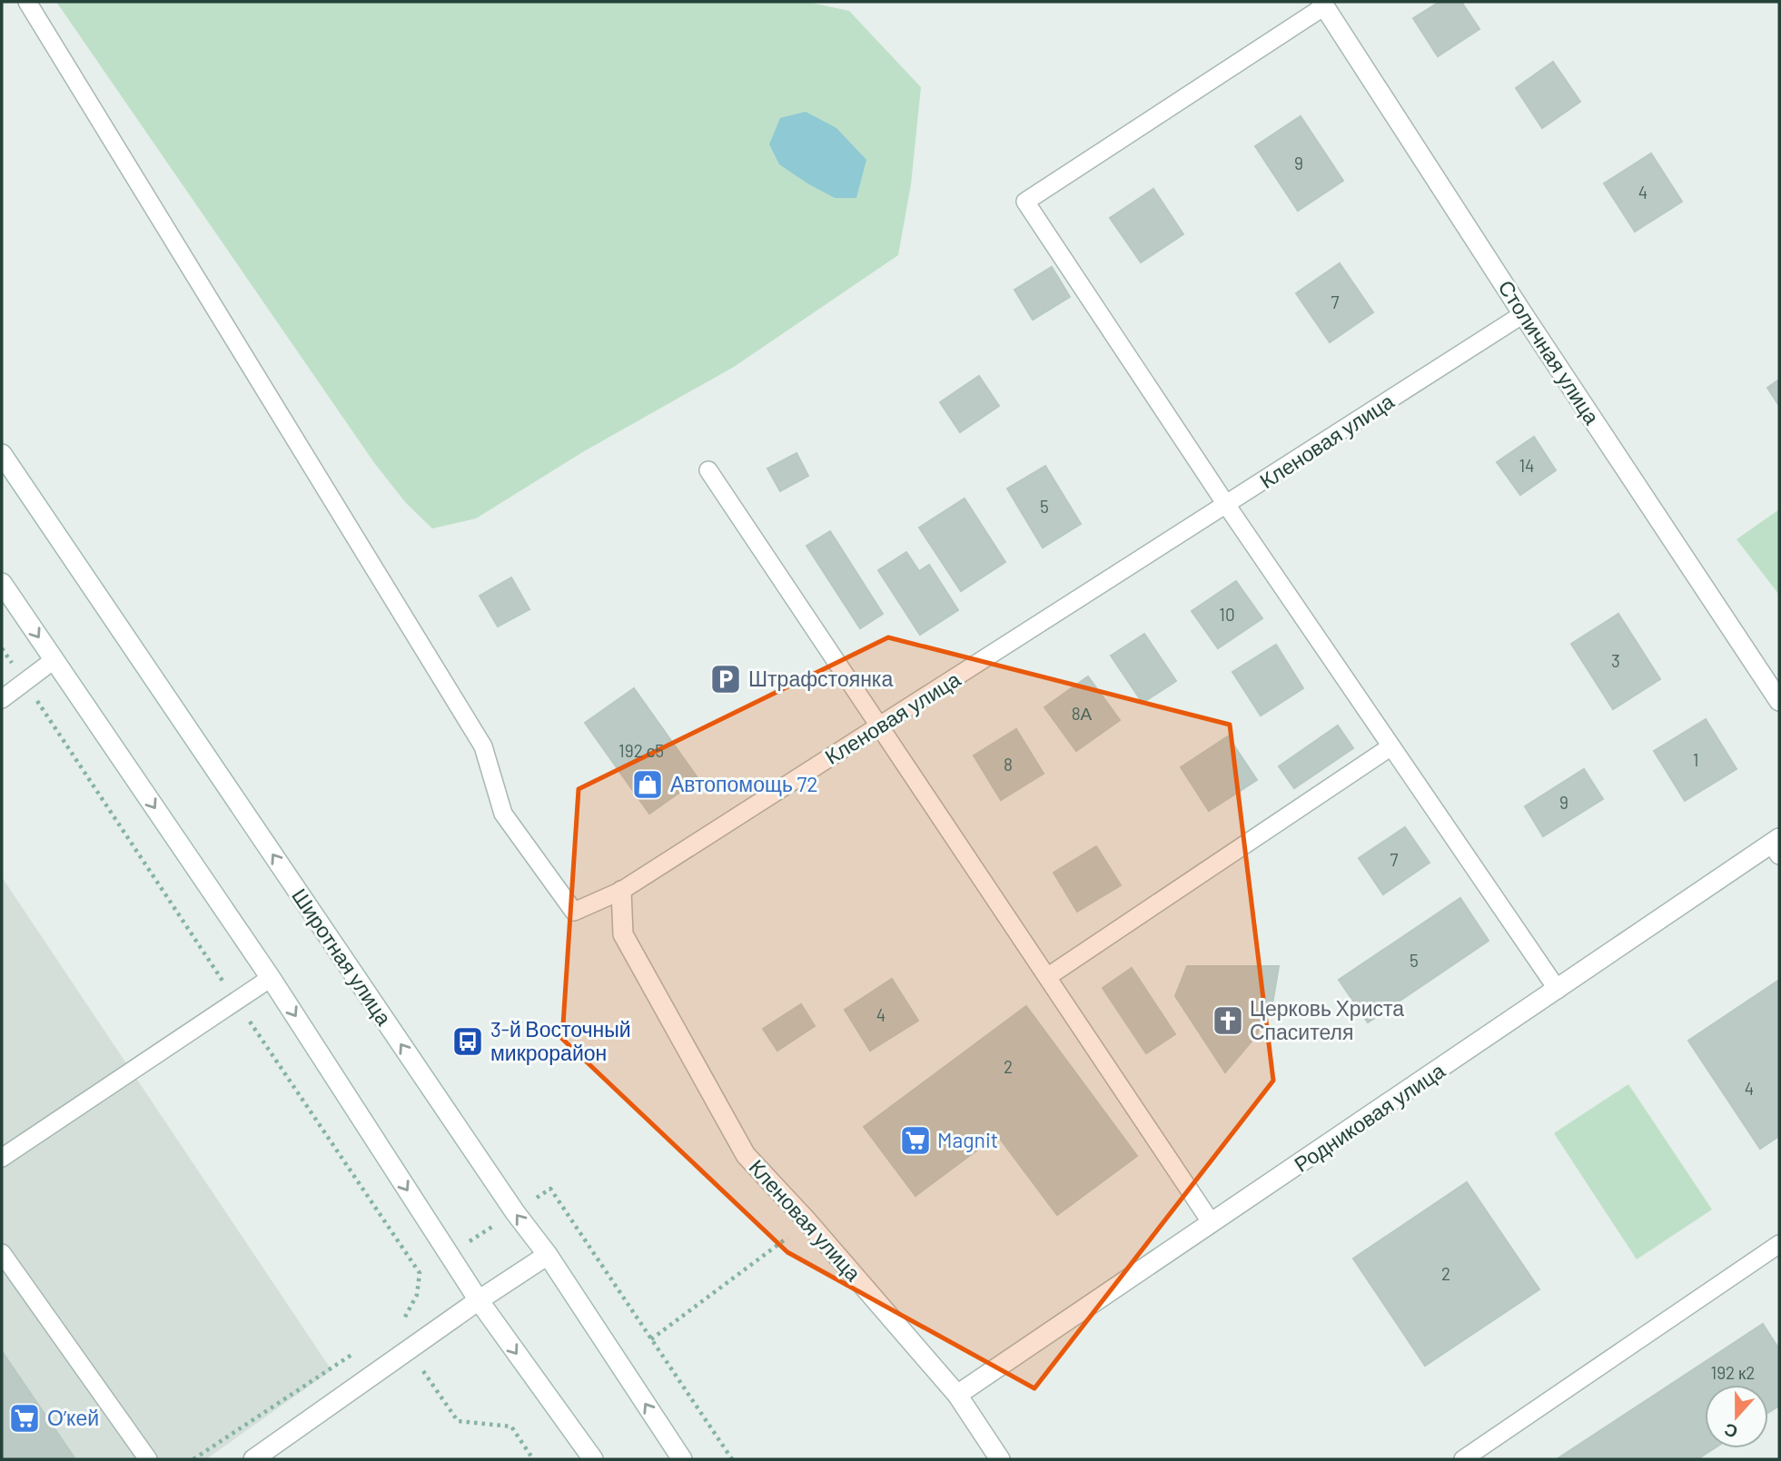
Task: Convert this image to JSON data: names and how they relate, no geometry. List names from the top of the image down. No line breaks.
{"streets":{"street":["Столичная улица","Кленовая улица","Широтная улица","Родниковая улица"]},"crossings":[["Столичная улица","Кленовая улица"],["Кленовая улица","Родниковая улица"]],"places":{"parking":["Штрафстоянка"],"shop":["Автопомощь 72"],"church":["Церковь Христа Спасителя"],"bus stop":["3-й Восточный микрорайон"],"supermarket":["Magnit","О’кей"]},"house_numbers":["9","4","7","14","5","10","3","8А","192 с5","1","8","9","7","5","4","2","4","2","192 к2"],"north":"bottom"}
